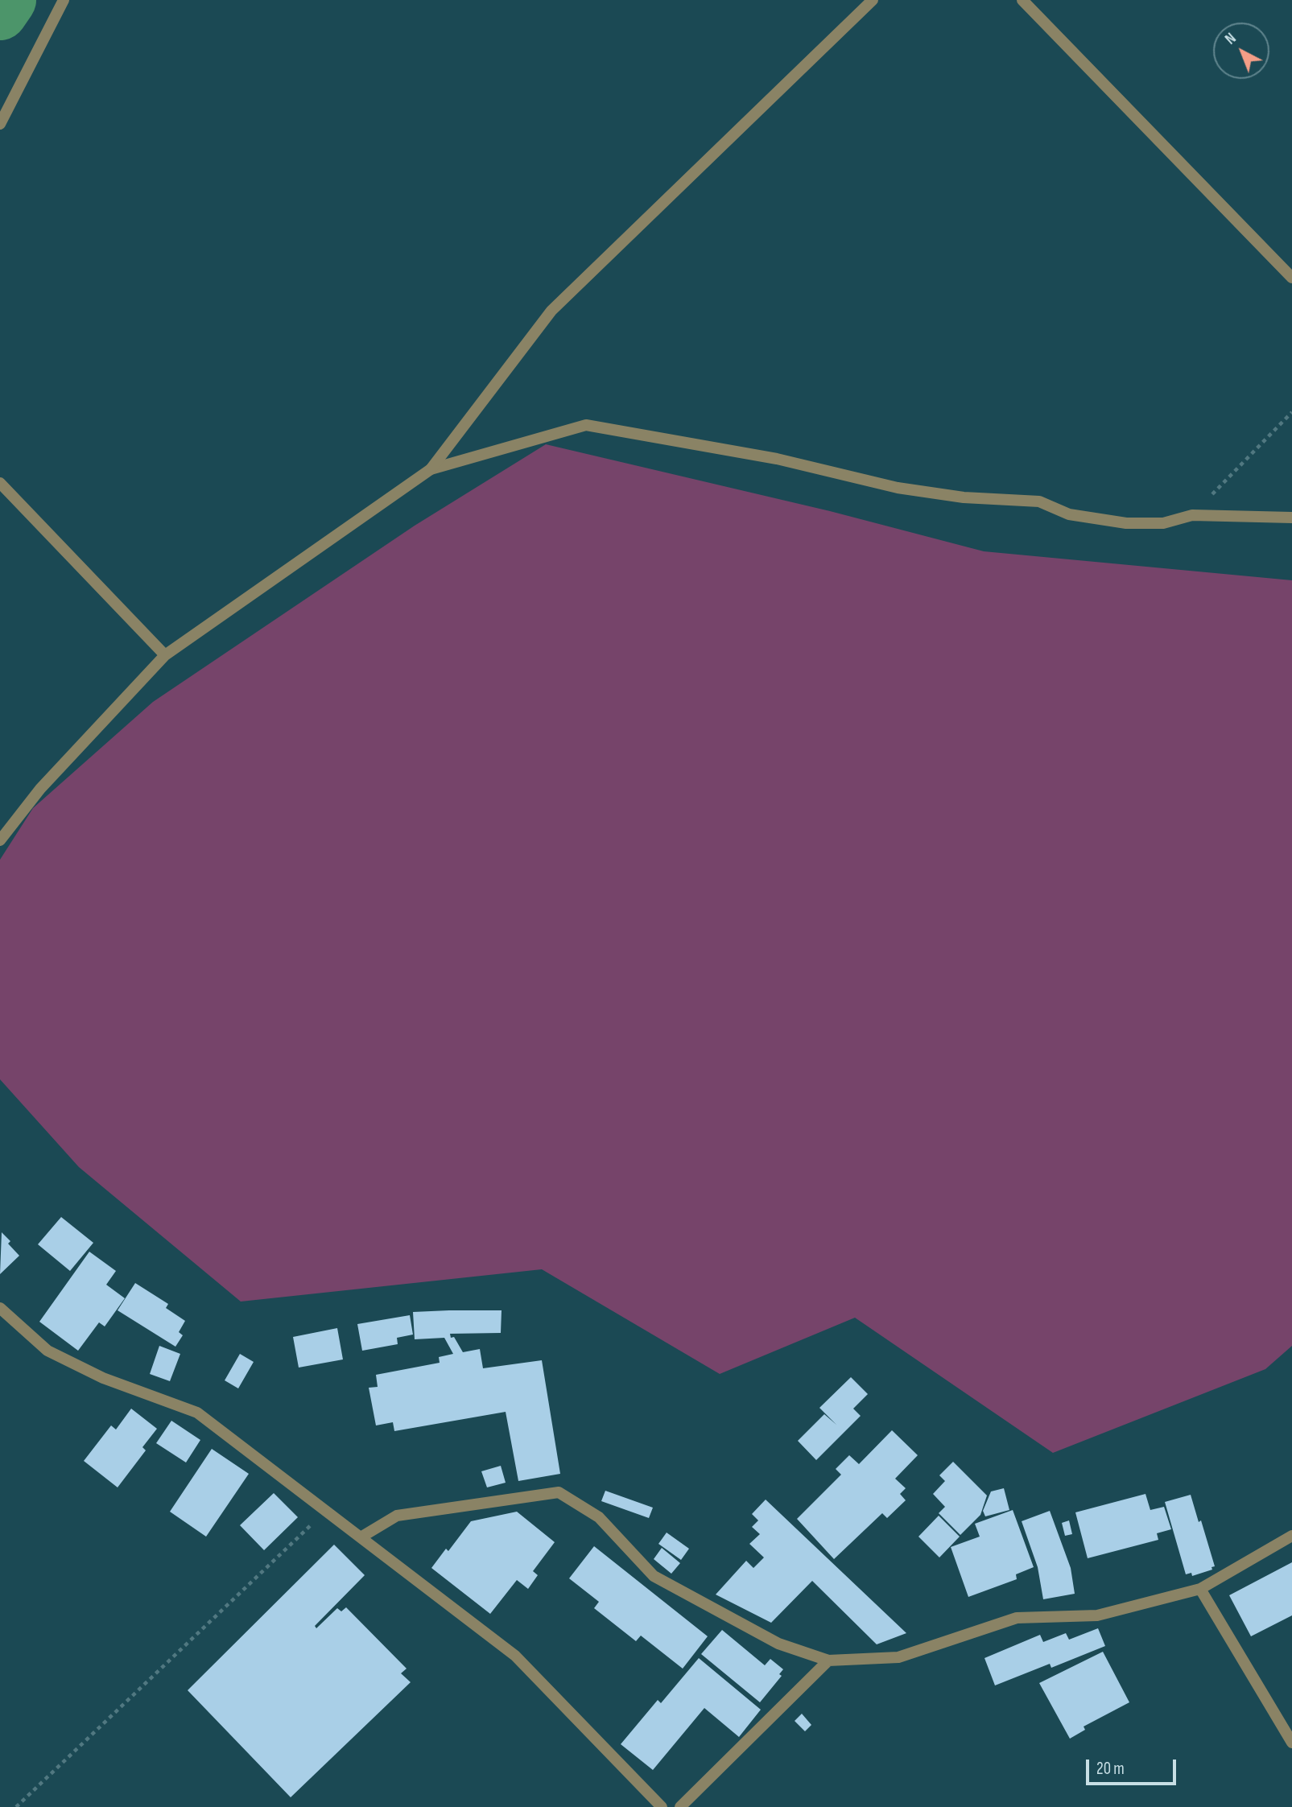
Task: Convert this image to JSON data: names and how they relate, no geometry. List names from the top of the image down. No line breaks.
{"scale_bar":"20 m","north":"top left"}
